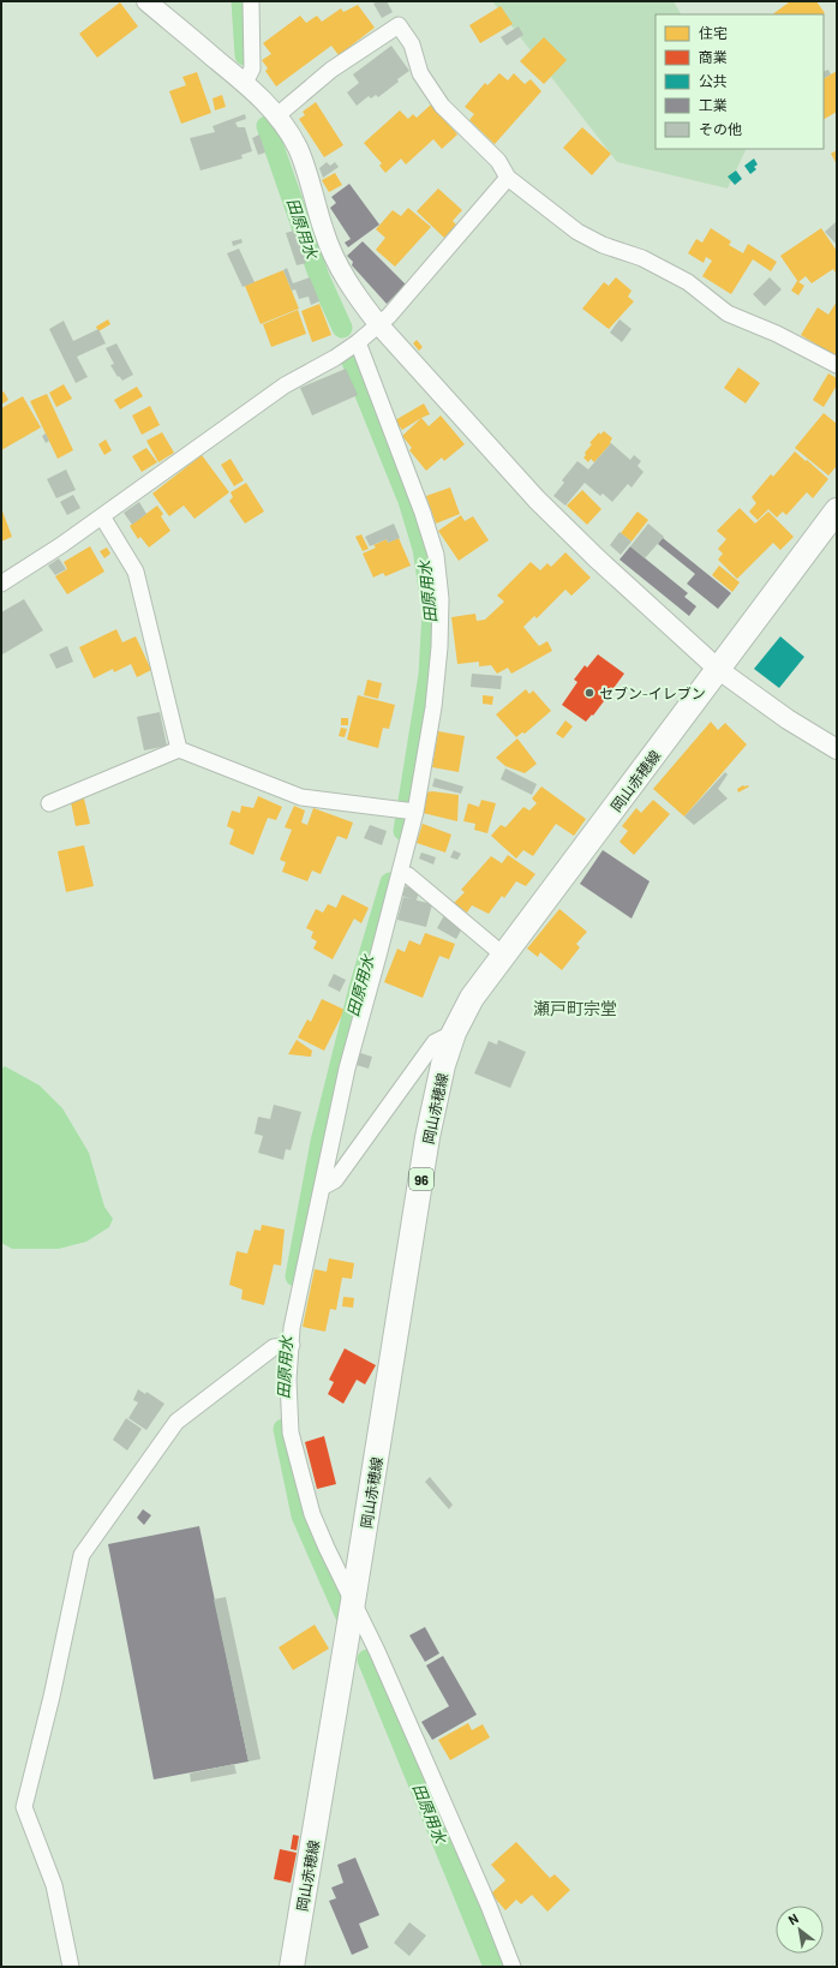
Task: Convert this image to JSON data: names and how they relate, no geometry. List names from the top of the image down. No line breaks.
{"streets":{"main road":["岡山赤穂線","96"]},"districts":["瀬戸町宗堂"],"water":["田原用水"],"places":["セブン-イレブン"],"legend":["住宅","商業","公共","工業","その他"],"north":"top left"}
